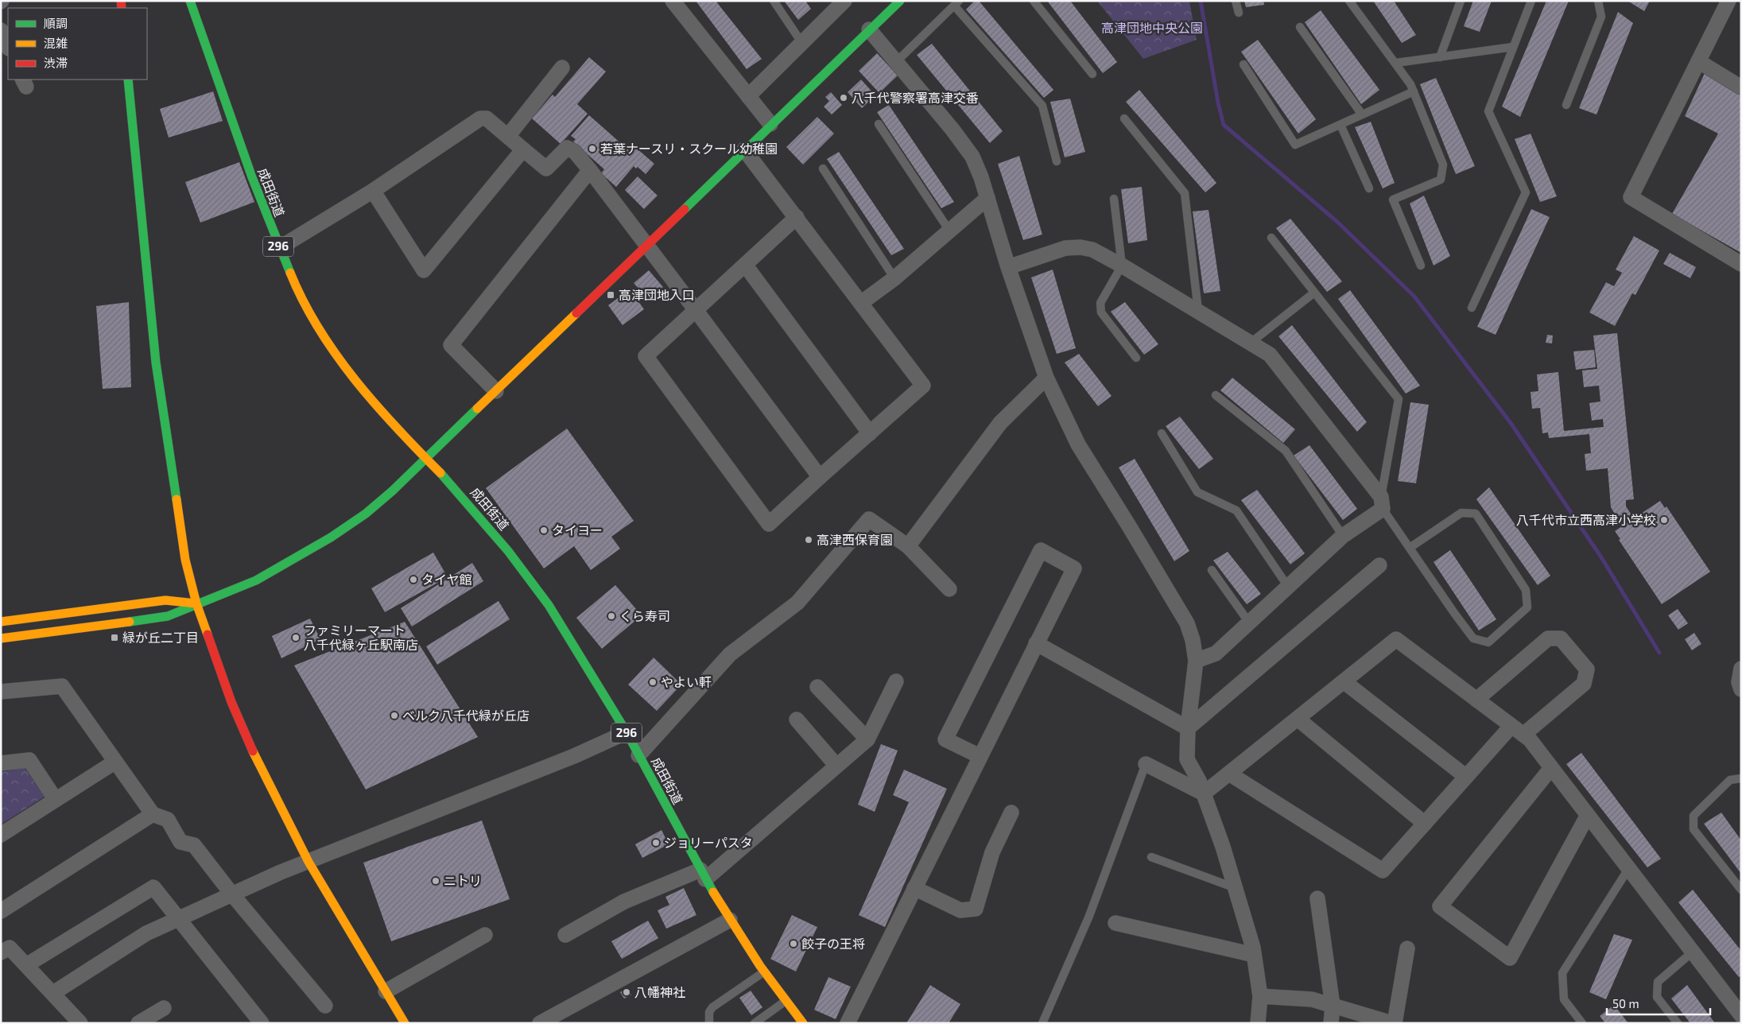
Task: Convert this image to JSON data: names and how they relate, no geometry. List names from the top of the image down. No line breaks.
{"streets":{"main road":["成田街道","296"]},"parks":["高津団地中央公園"],"places":{"other":["八千代警察署高津交番","若葉ナースリ・スクール幼稚園","八千代市立西高津小学校","タイヨー","高津西保育園","タイヤ館","くら寿司","ファミリーマート 八千代緑ヶ丘駅南店","やよい軒","ベルク八千代緑が丘店","ジョリーパスタ","ニトリ","餃子の王将","八幡神社"],"transit":["高津団地入口","緑が丘二丁目"]},"legend":["順調","混雑","渋滞"],"scale_bar":"50 m"}
